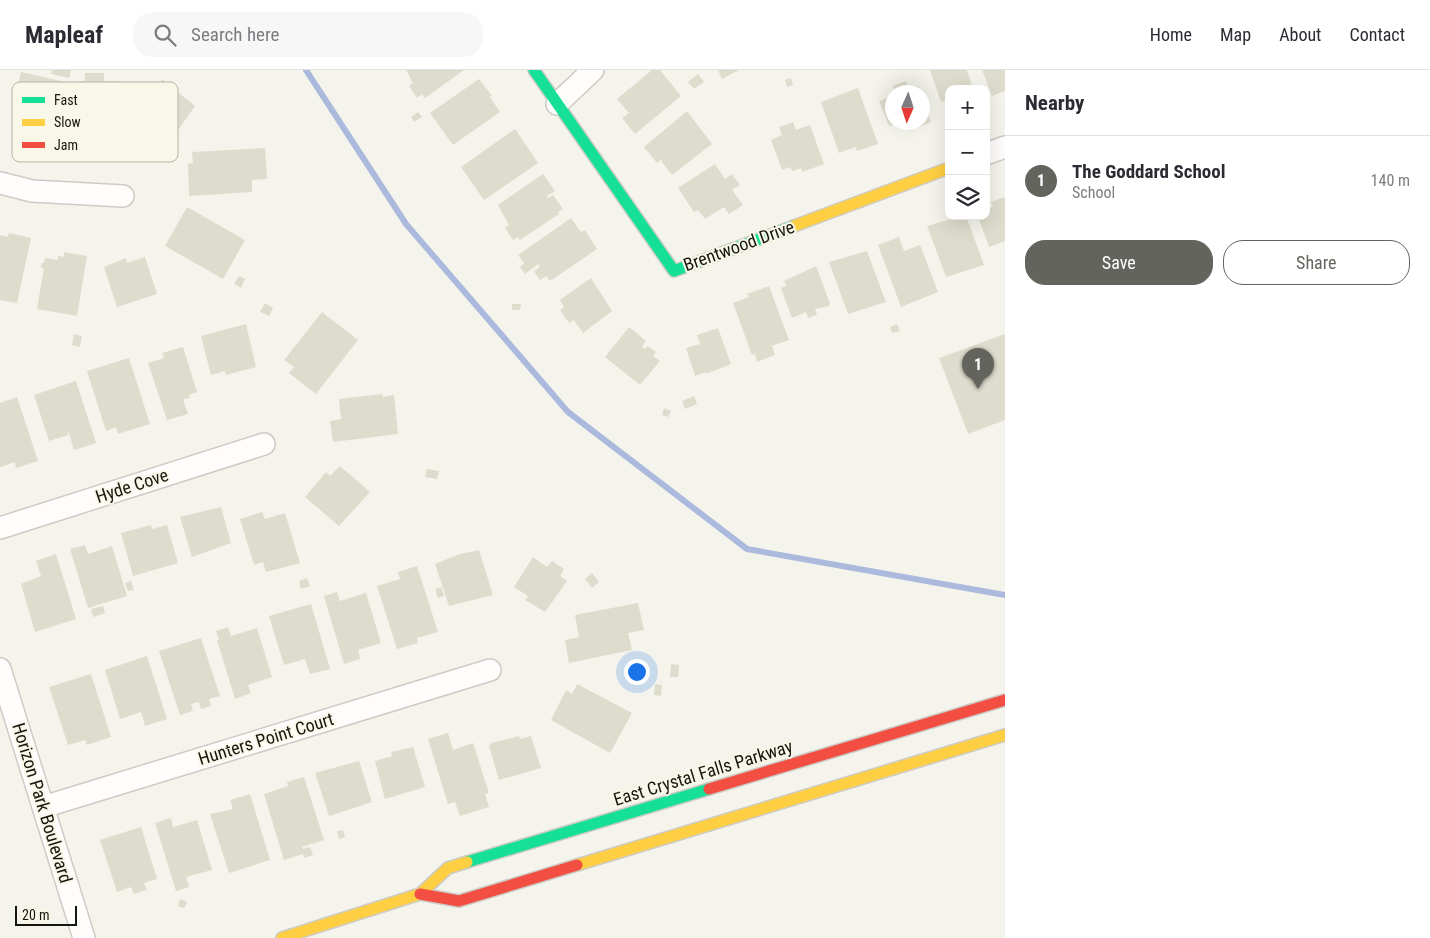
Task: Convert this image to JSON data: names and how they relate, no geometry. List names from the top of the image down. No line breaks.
{"streets":{"main road":["Brentwood Drive","East Crystal Falls Parkway"],"street":["Hyde Cove","Hunters Point Court","Horizon Park Boulevard"]},"crossings":[["Hunters Point Court","Horizon Park Boulevard"]],"legend":["Fast","Slow","Jam"],"scale_bar":"20 m","north":"bottom","page":{"header":"Mapleaf","search":"Search here","nav":["Home","Map","About","Contact"],"heading":"Nearby","map_buttons":["+","−"],"list":[{"mark":"1","name":"The Goddard School","note":"School","value":"140 m"}],"buttons":["Save","Share"],"pins":"1","scale":"20 m"}}
